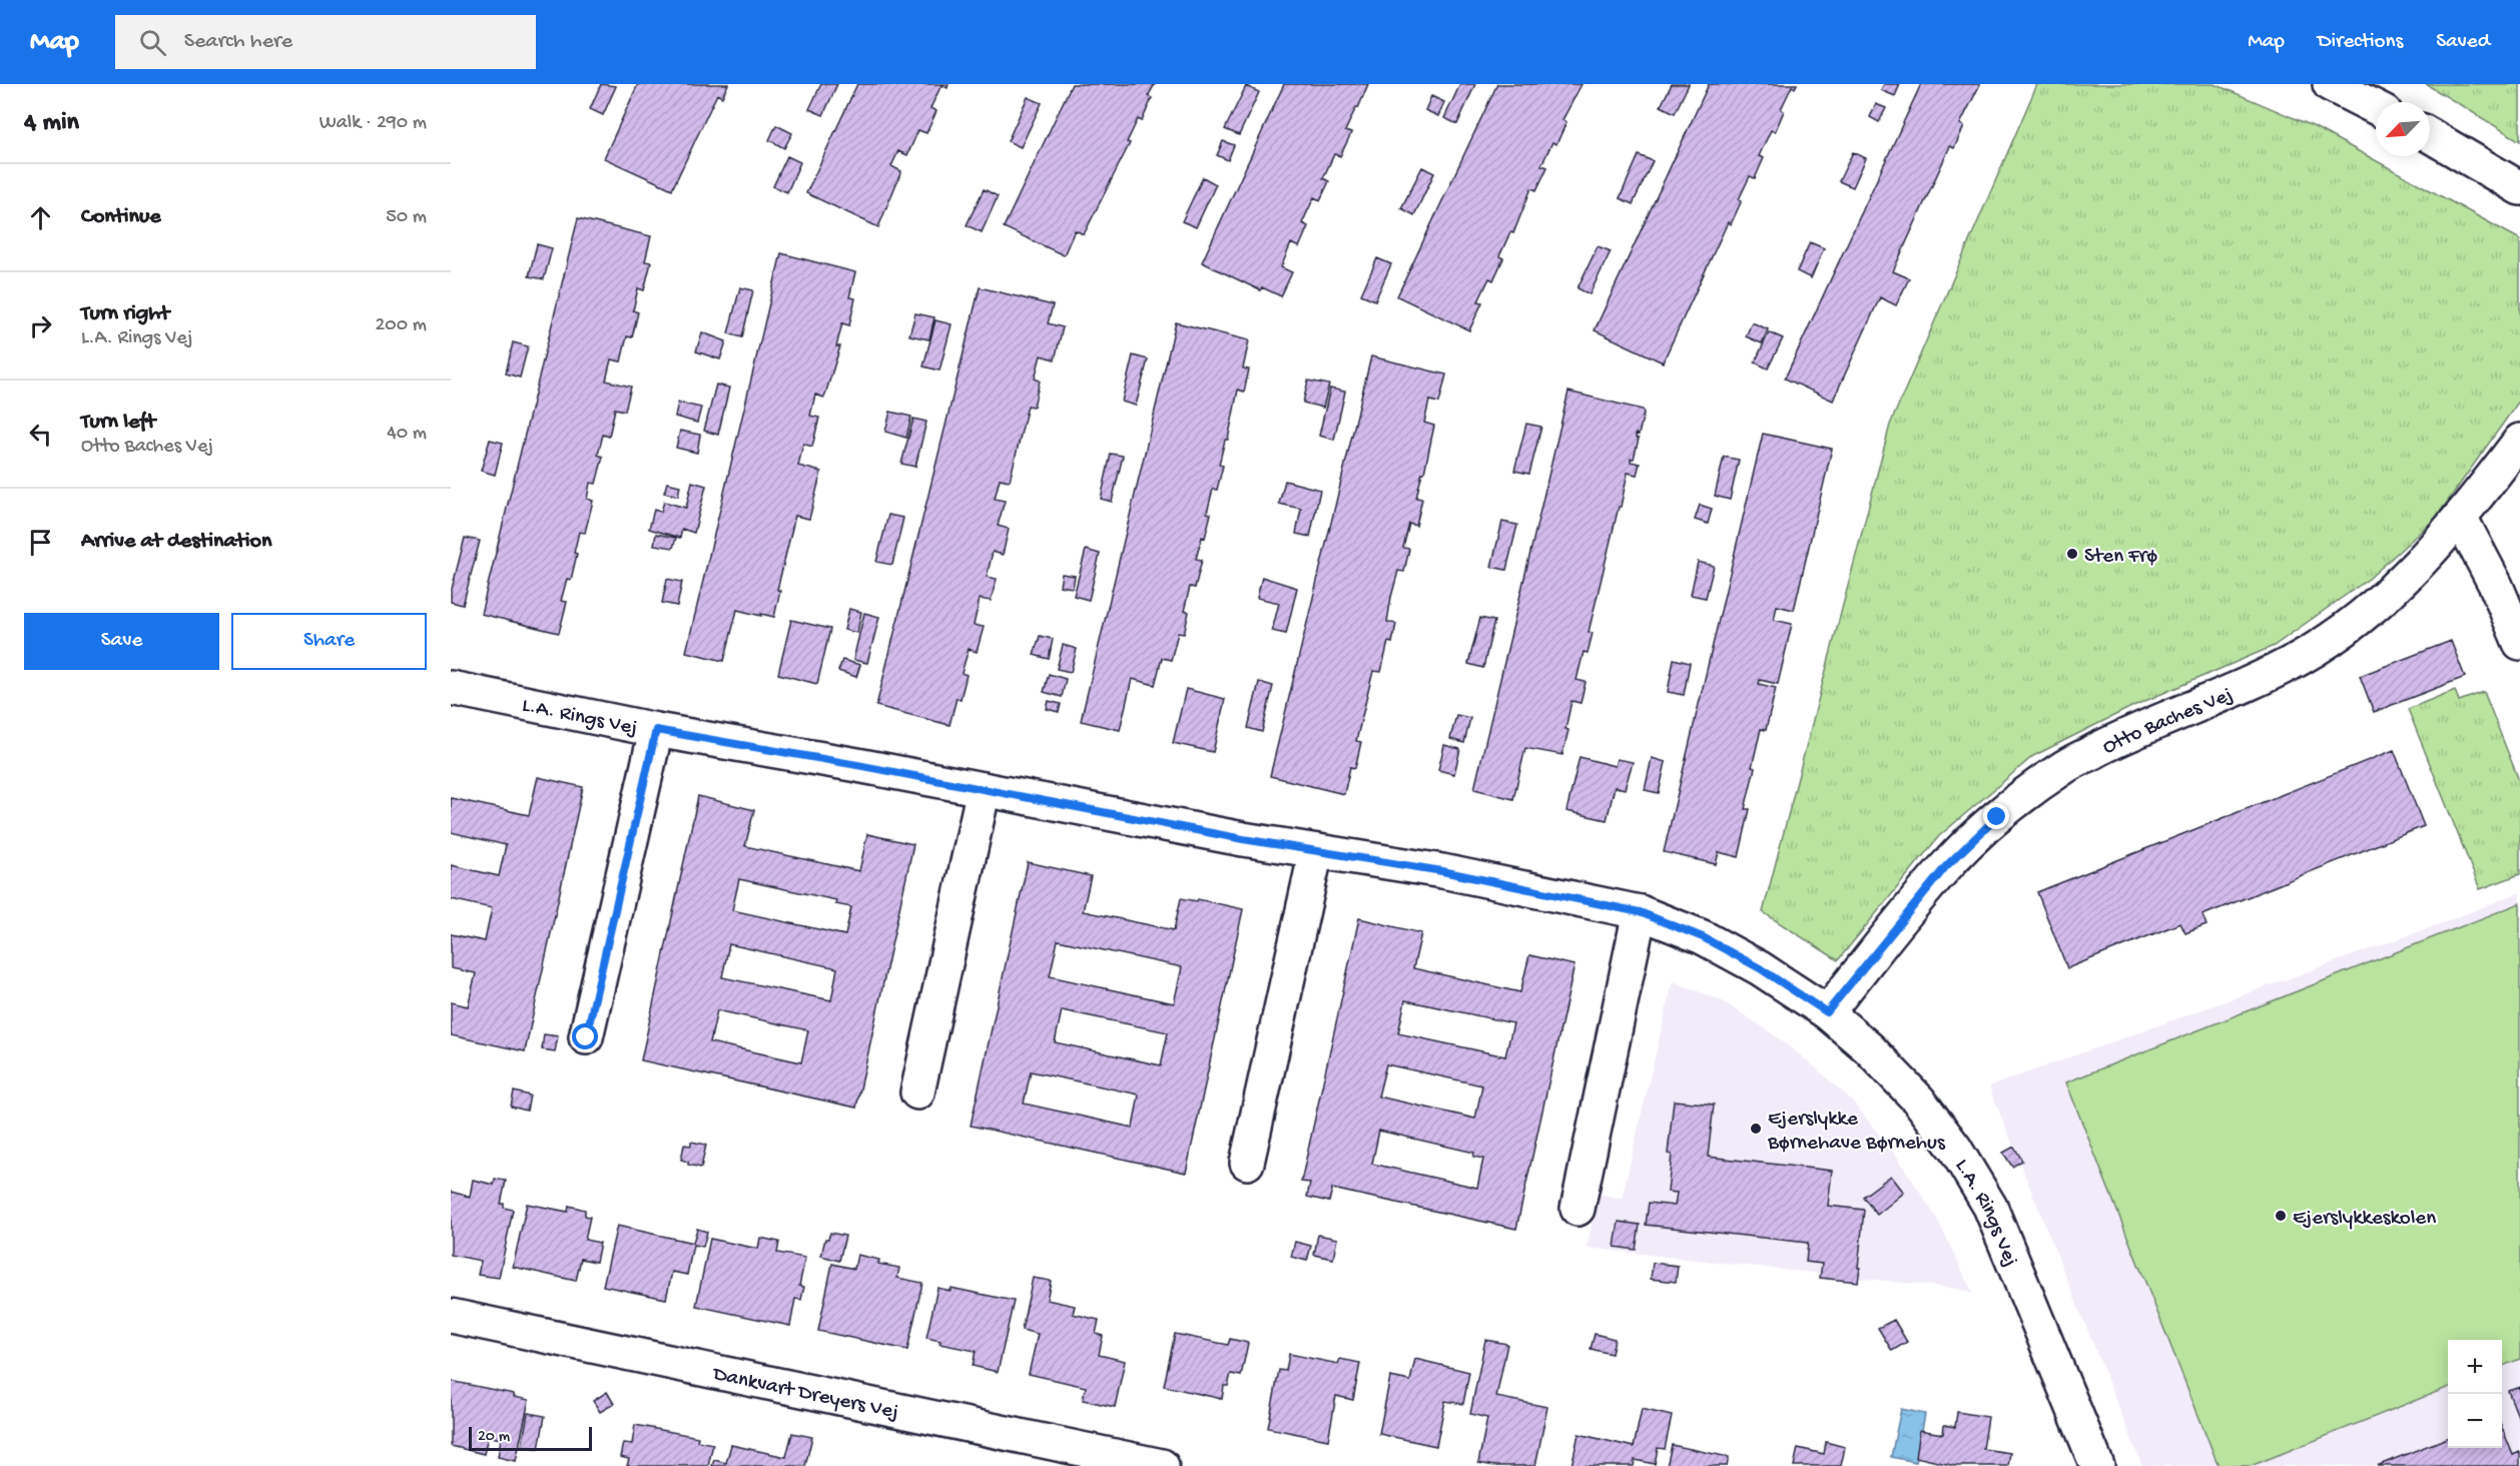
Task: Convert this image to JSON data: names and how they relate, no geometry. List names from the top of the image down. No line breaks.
{"streets":{"street":["L.A. Rings Vej","Otto Baches Vej","Dankvart Dreyers Vej"]},"crossings":[["L.A. Rings Vej","Otto Baches Vej"]],"places":["Sten Frø","Ejerslykke Børnehave Børnehus","Ejerslykkeskolen"],"scale_bar":"20 m","north":"bottom left","page":{"header":"Map","search":"Search here","nav":["Map","Directions","Saved"],"heading":["4 min","Walk · 290 m"],"list":[["Continue","50 m"],["Turn right","L.A. Rings Vej","200 m"],["Turn left","Otto Baches Vej","40 m"],"Arrive at destination"],"buttons":["Save","Share"],"map_buttons":["+","−"],"scale":"20 m"}}
